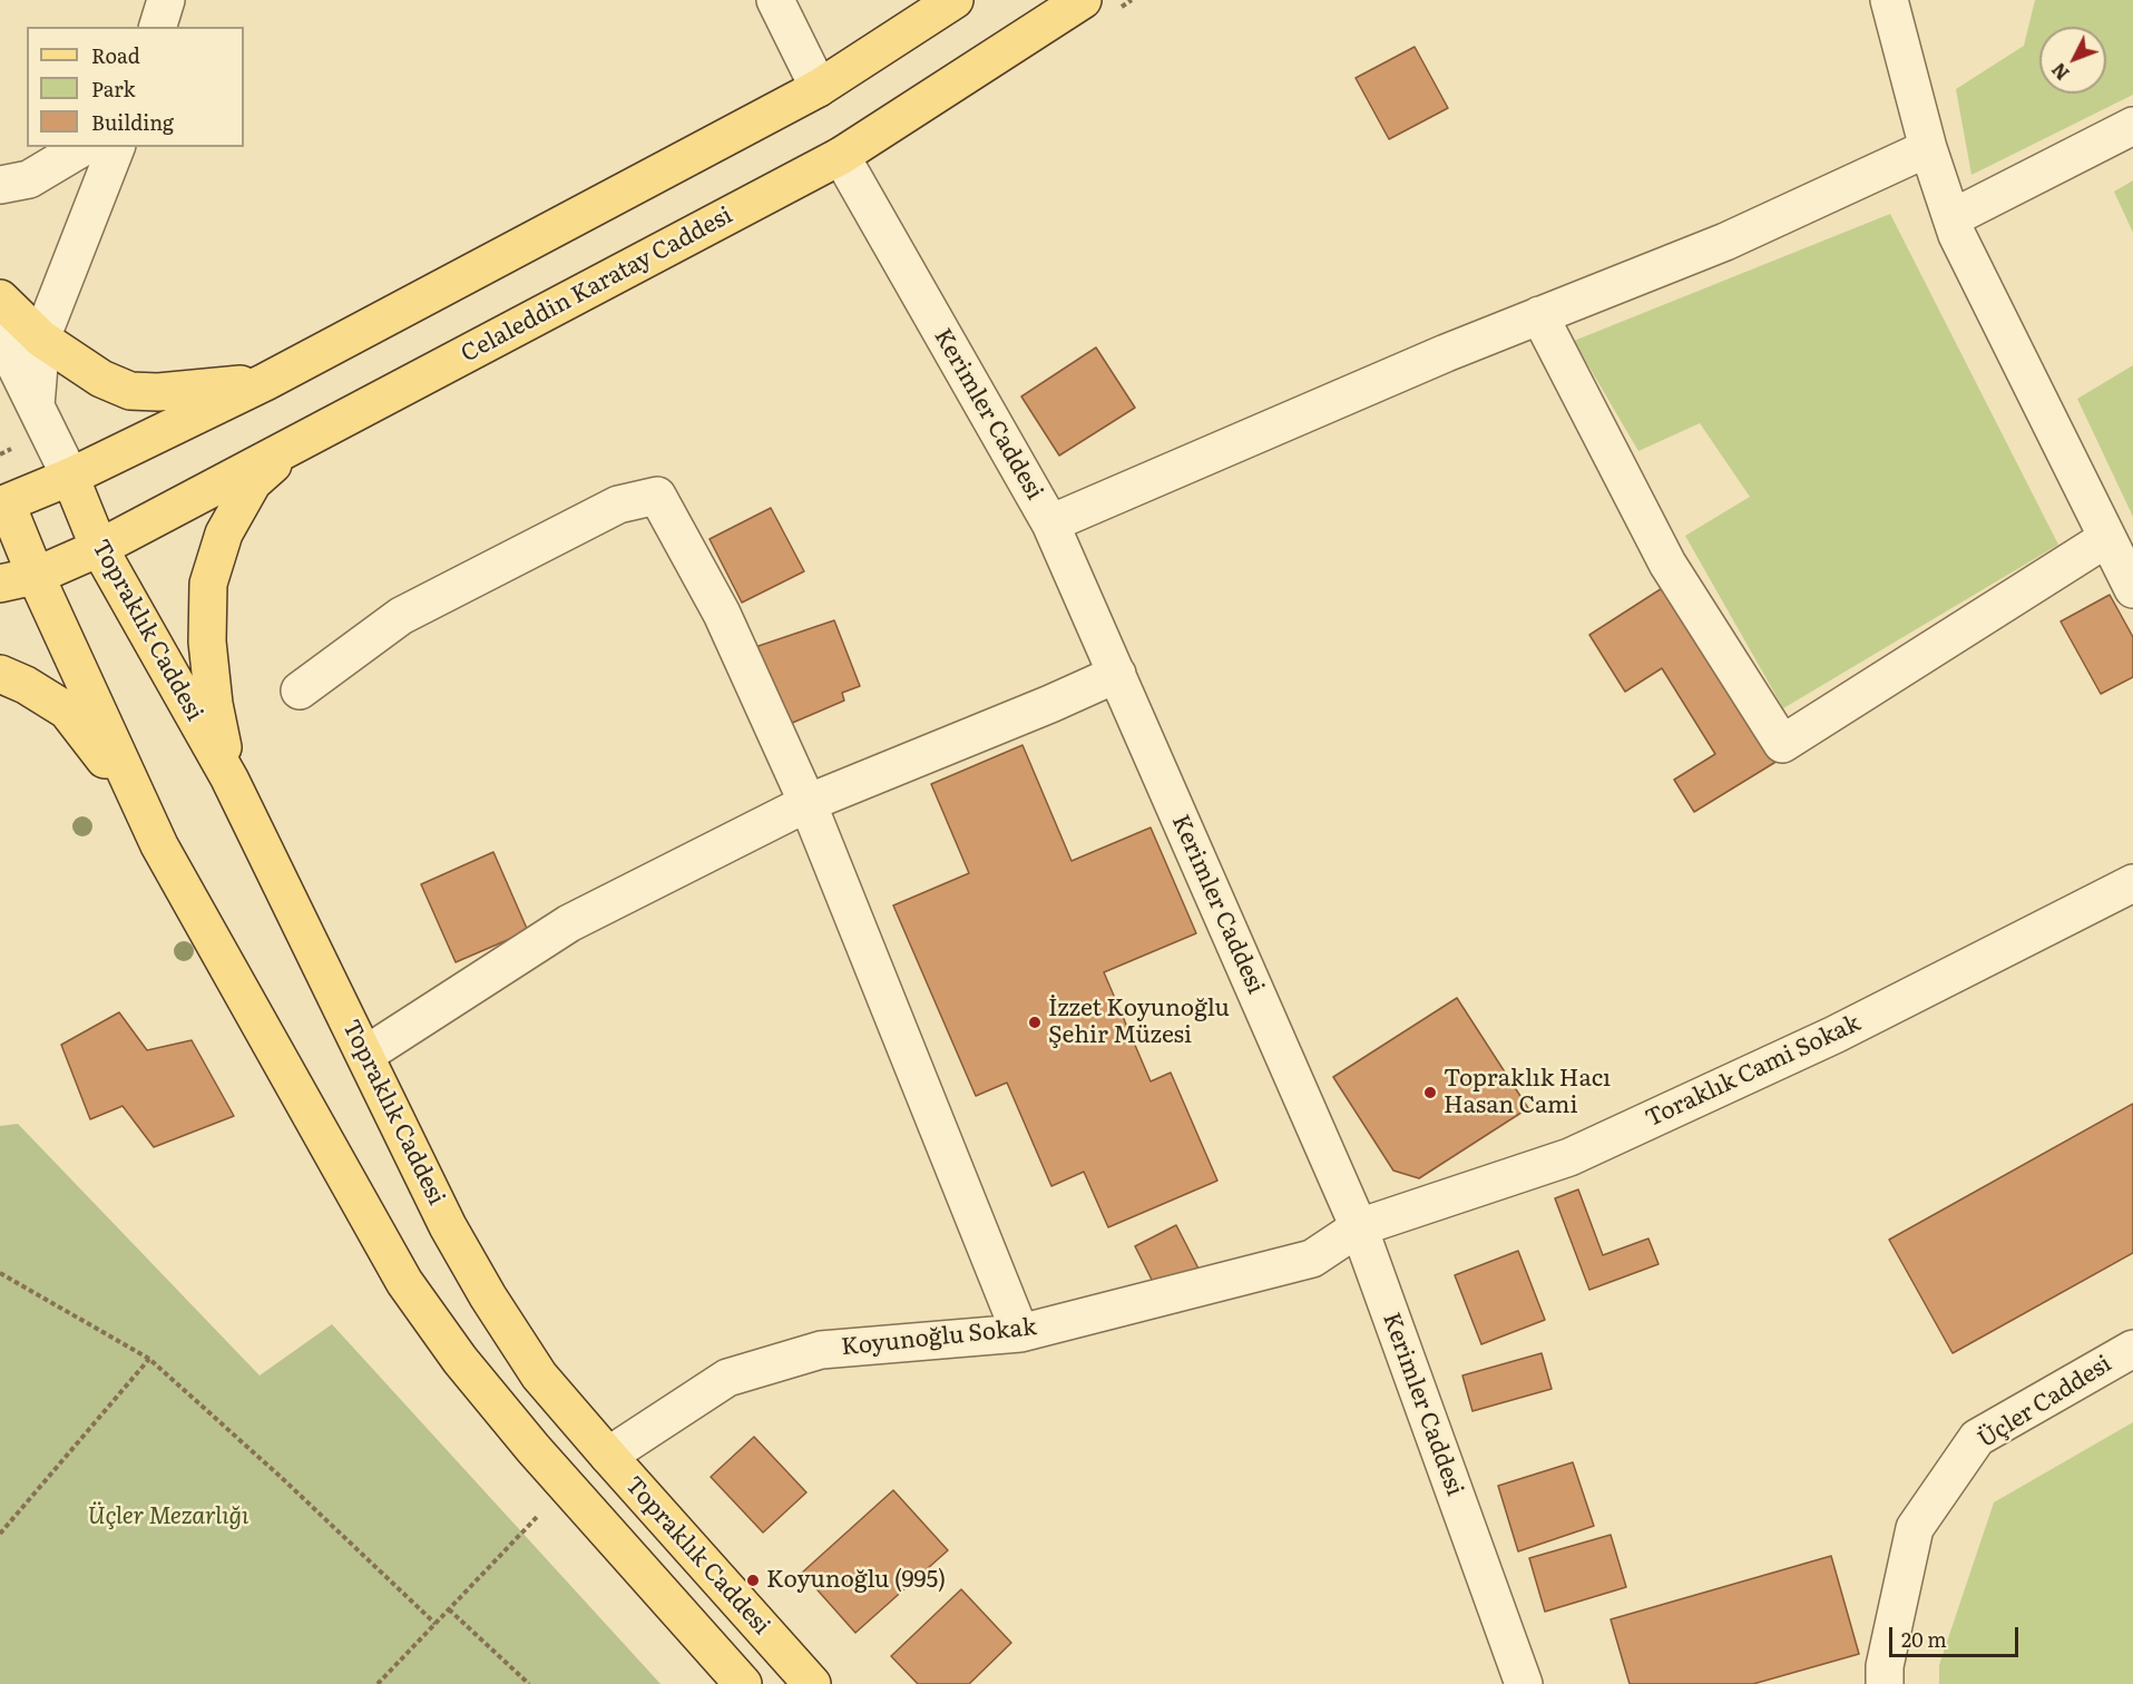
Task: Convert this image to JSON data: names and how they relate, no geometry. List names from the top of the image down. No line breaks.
{"streets":{"main road":["Celaleddin Karatay Caddesi","Topraklık Caddesi"],"street":["Kerimler Caddesi","Toraklık Cami Sokak","Koyunoğlu Sokak","Üçler Caddesi"]},"crossings":[["Celaleddin Karatay Caddesi","Kerimler Caddesi"],["Celaleddin Karatay Caddesi","Topraklık Caddesi"],["Kerimler Caddesi","Toraklık Cami Sokak"],["Kerimler Caddesi","Koyunoğlu Sokak"],["Topraklık Caddesi","Koyunoğlu Sokak"],["Toraklık Cami Sokak","Koyunoğlu Sokak"]],"parks":["Üçler Mezarlığı"],"places":["İzzet Koyunoğlu Şehir Müzesi","Topraklık Hacı Hasan Cami","Koyunoğlu (995)"],"legend":["Road","Park","Building"],"scale_bar":"20 m","north":"bottom left"}
